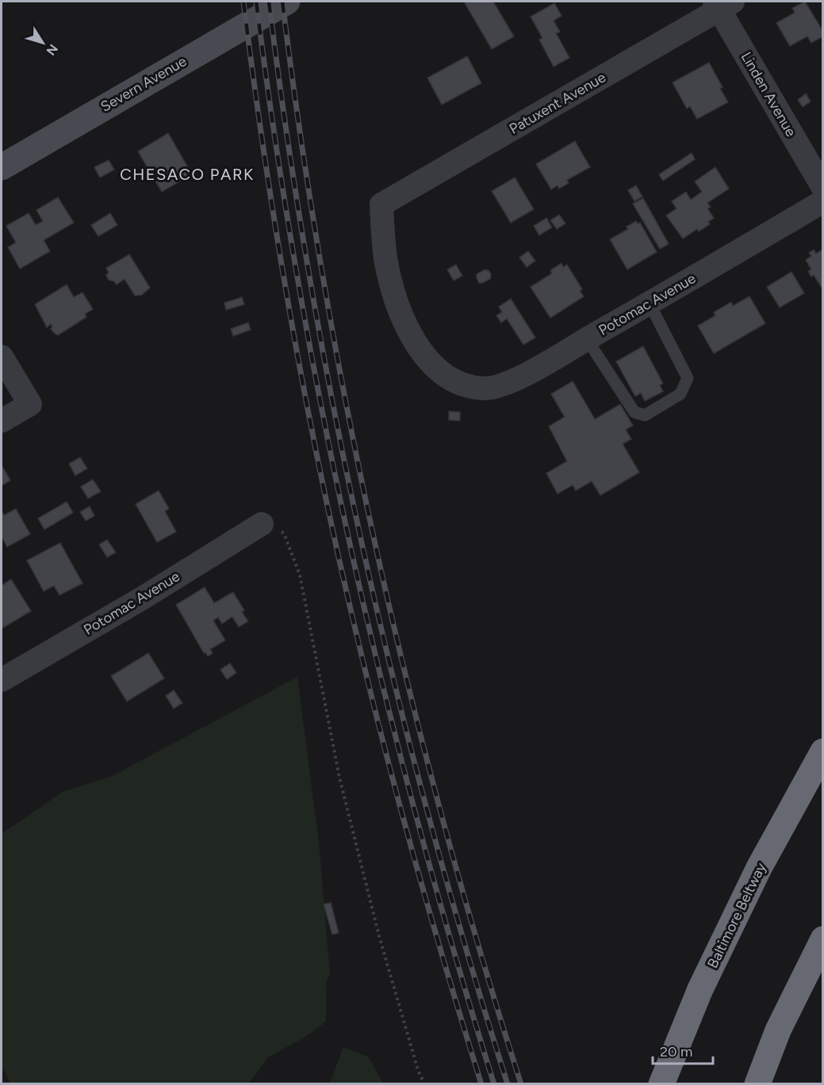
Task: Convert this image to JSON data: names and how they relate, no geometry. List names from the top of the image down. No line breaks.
{"streets":{"highway":["Baltimore Beltway"],"street":["Severn Avenue","Linden Avenue","Patuxent Avenue","Potomac Avenue"]},"crossings":[["Linden Avenue","Patuxent Avenue"],["Patuxent Avenue","Potomac Avenue"]],"districts":["CHESACO PARK"],"scale_bar":"20 m","north":"bottom right"}
